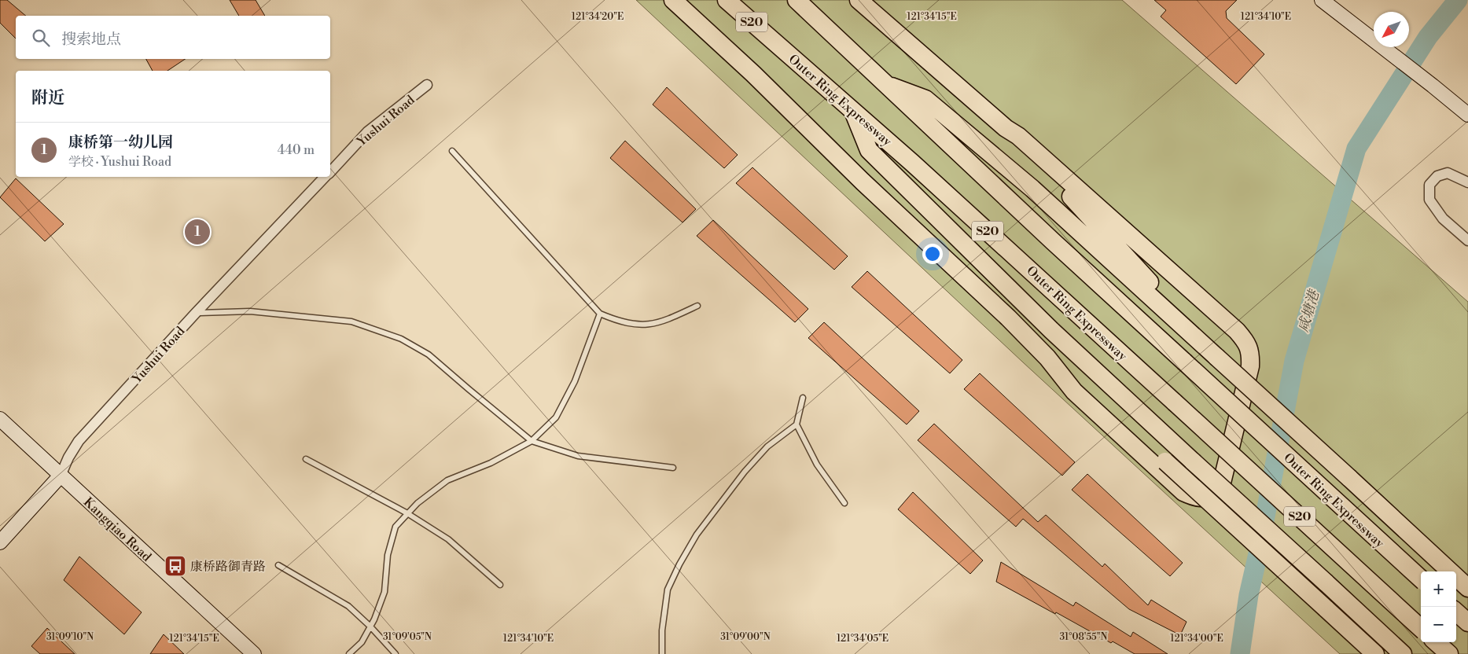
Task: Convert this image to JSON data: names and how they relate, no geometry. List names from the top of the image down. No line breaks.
{"streets":{"highway":["S20","Outer Ring Expressway"],"main road":["Yushui Road","Kangqiao Road"]},"crossings":[["Yushui Road","Kangqiao Road"]],"water":["咸塘港"],"places":{"bus stop":["康桥路御青路"]},"north":"bottom left","page":{"search":"搜索地点","heading":"附近","list":[{"mark":"1","name":"康桥第一幼儿园","note":"学校 · Yushui Road","value":"440 m"}],"pins":"1","map_buttons":["+","−"]},"coordinates":["121°34'20\"E","121°34'15\"E","121°34'10\"E","31°09'10\"N","31°09'05\"N","31°09'00\"N","31°08'55\"N","121°34'05\"E","121°34'00\"E"]}
